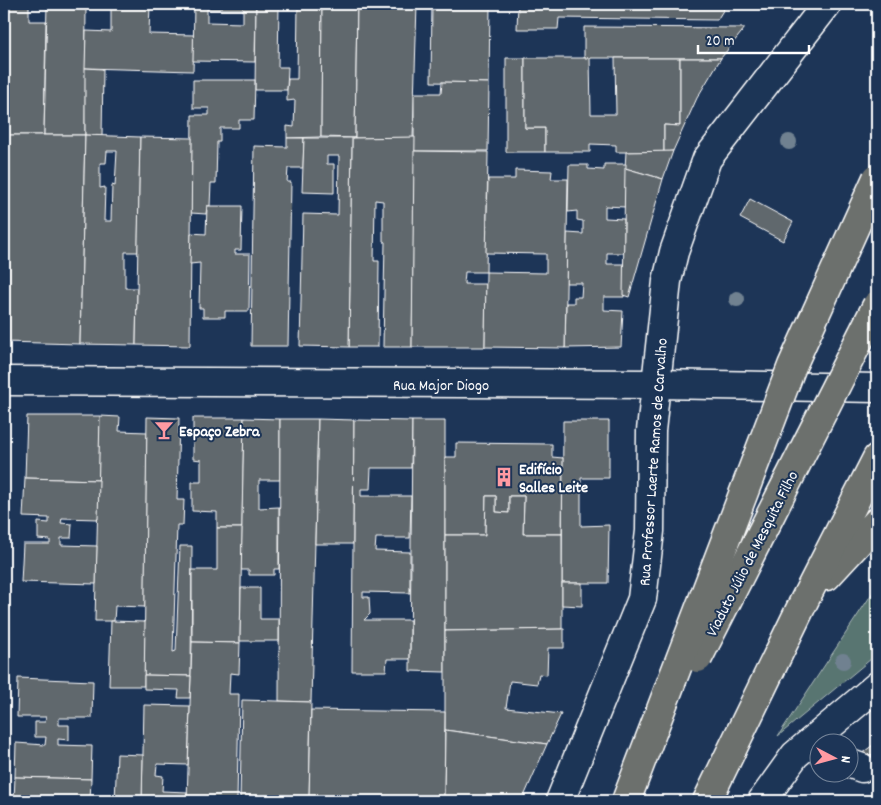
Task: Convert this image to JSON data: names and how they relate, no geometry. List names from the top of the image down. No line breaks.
{"streets":{"highway":["Viaduto Júlio de Mesquita Filho"],"street":["Rua Major Diogo","Rua Professor Laerte Ramos de Carvalho"]},"crossings":[["Rua Major Diogo","Rua Professor Laerte Ramos de Carvalho"]],"places":{"bar":["Espaço Zebra"],"building":["Edifício Salles Leite"]},"scale_bar":"20 m","north":"right"}
